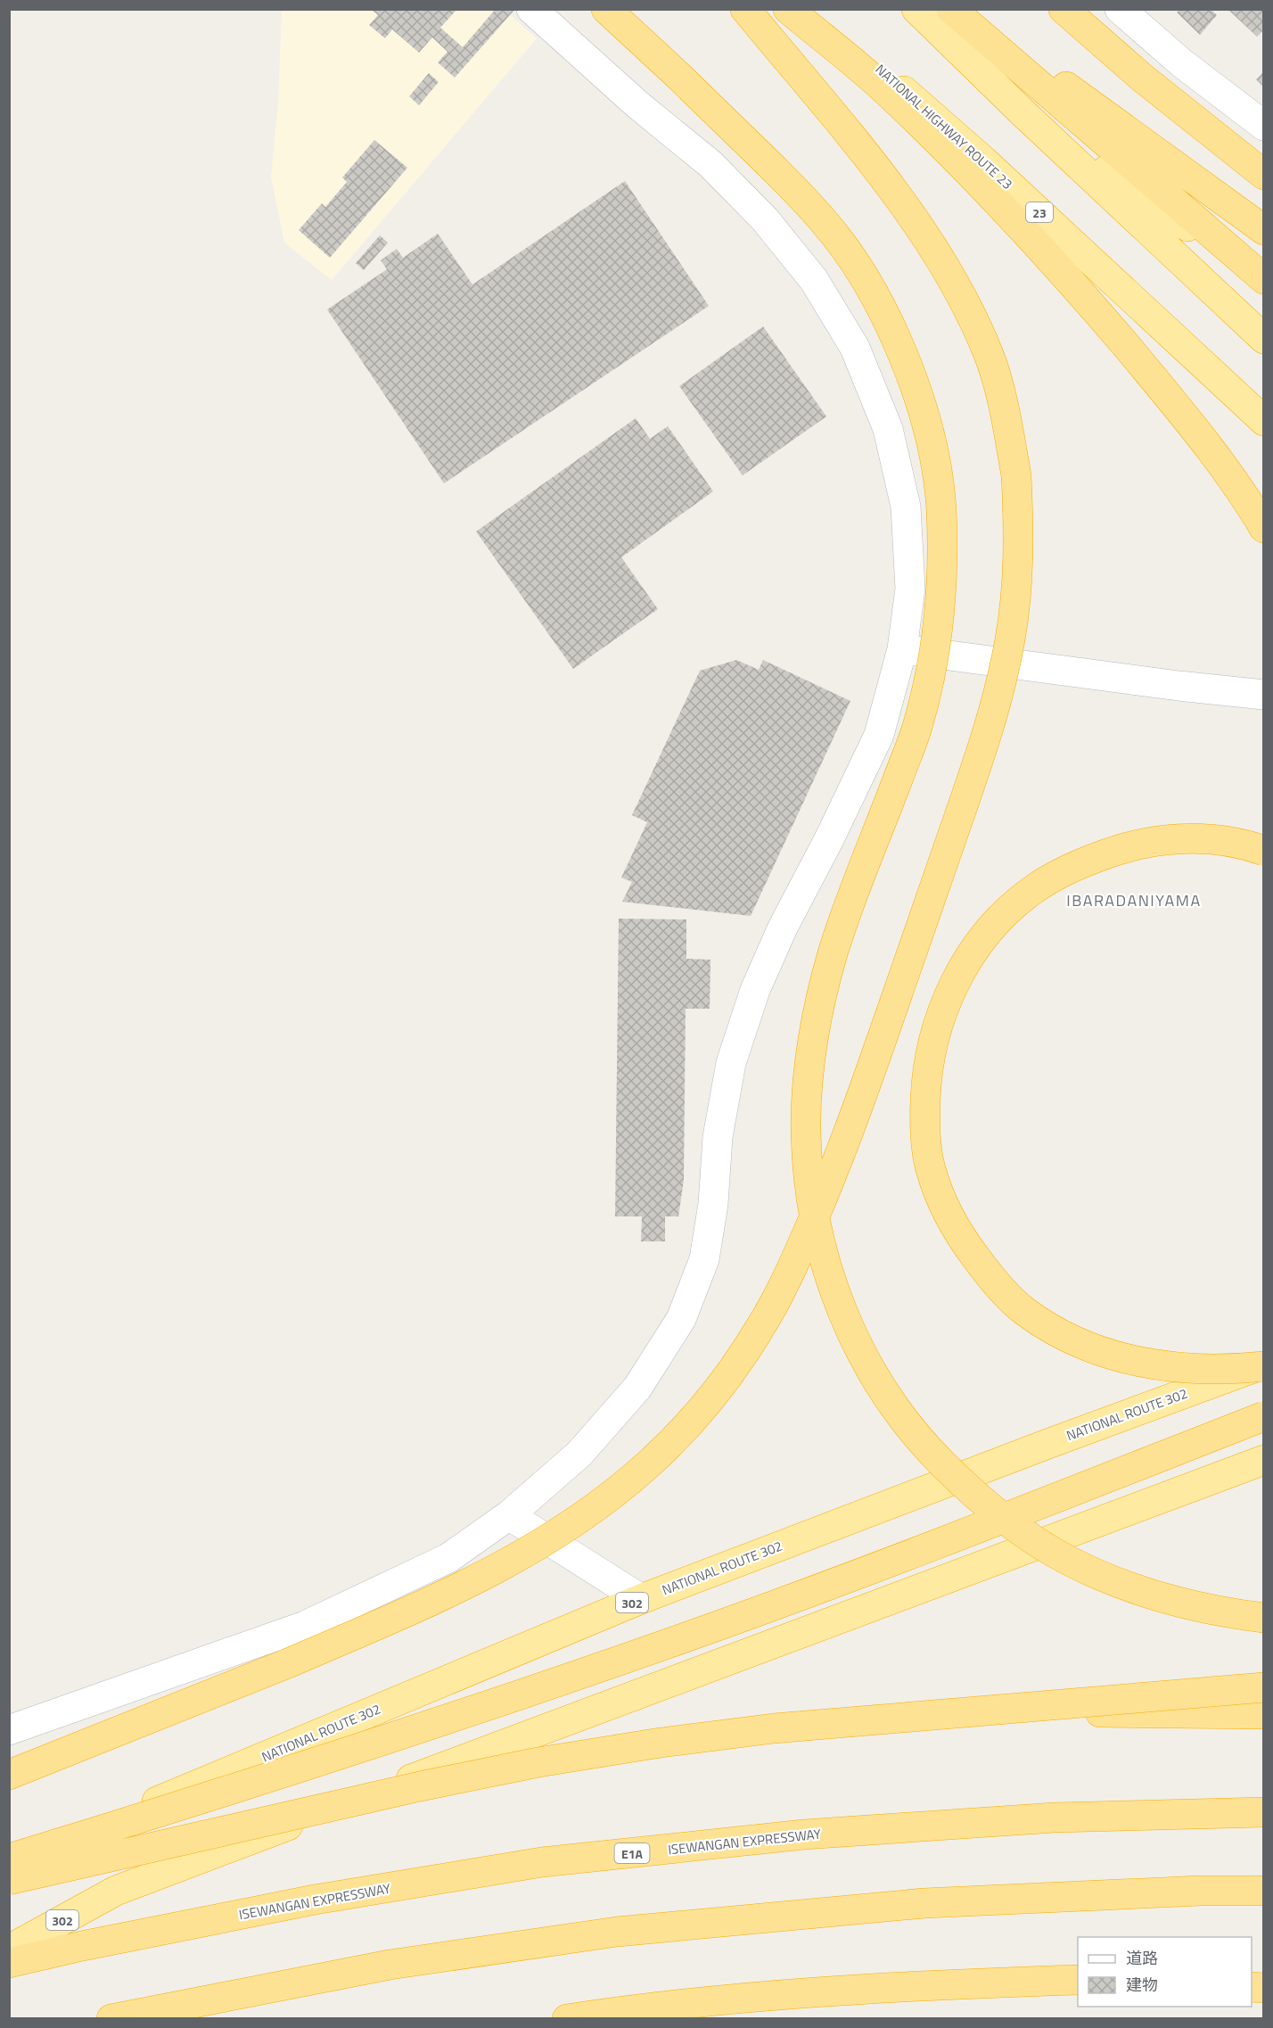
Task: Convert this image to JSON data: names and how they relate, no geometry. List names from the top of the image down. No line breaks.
{"streets":{"highway":["NATIONAL HIGHWAY ROUTE 23","23","NATIONAL ROUTE 302","302","ISEWANGAN EXPRESSWAY","E1A"]},"districts":["IBARADANIYAMA"],"legend":["道路","建物"]}
